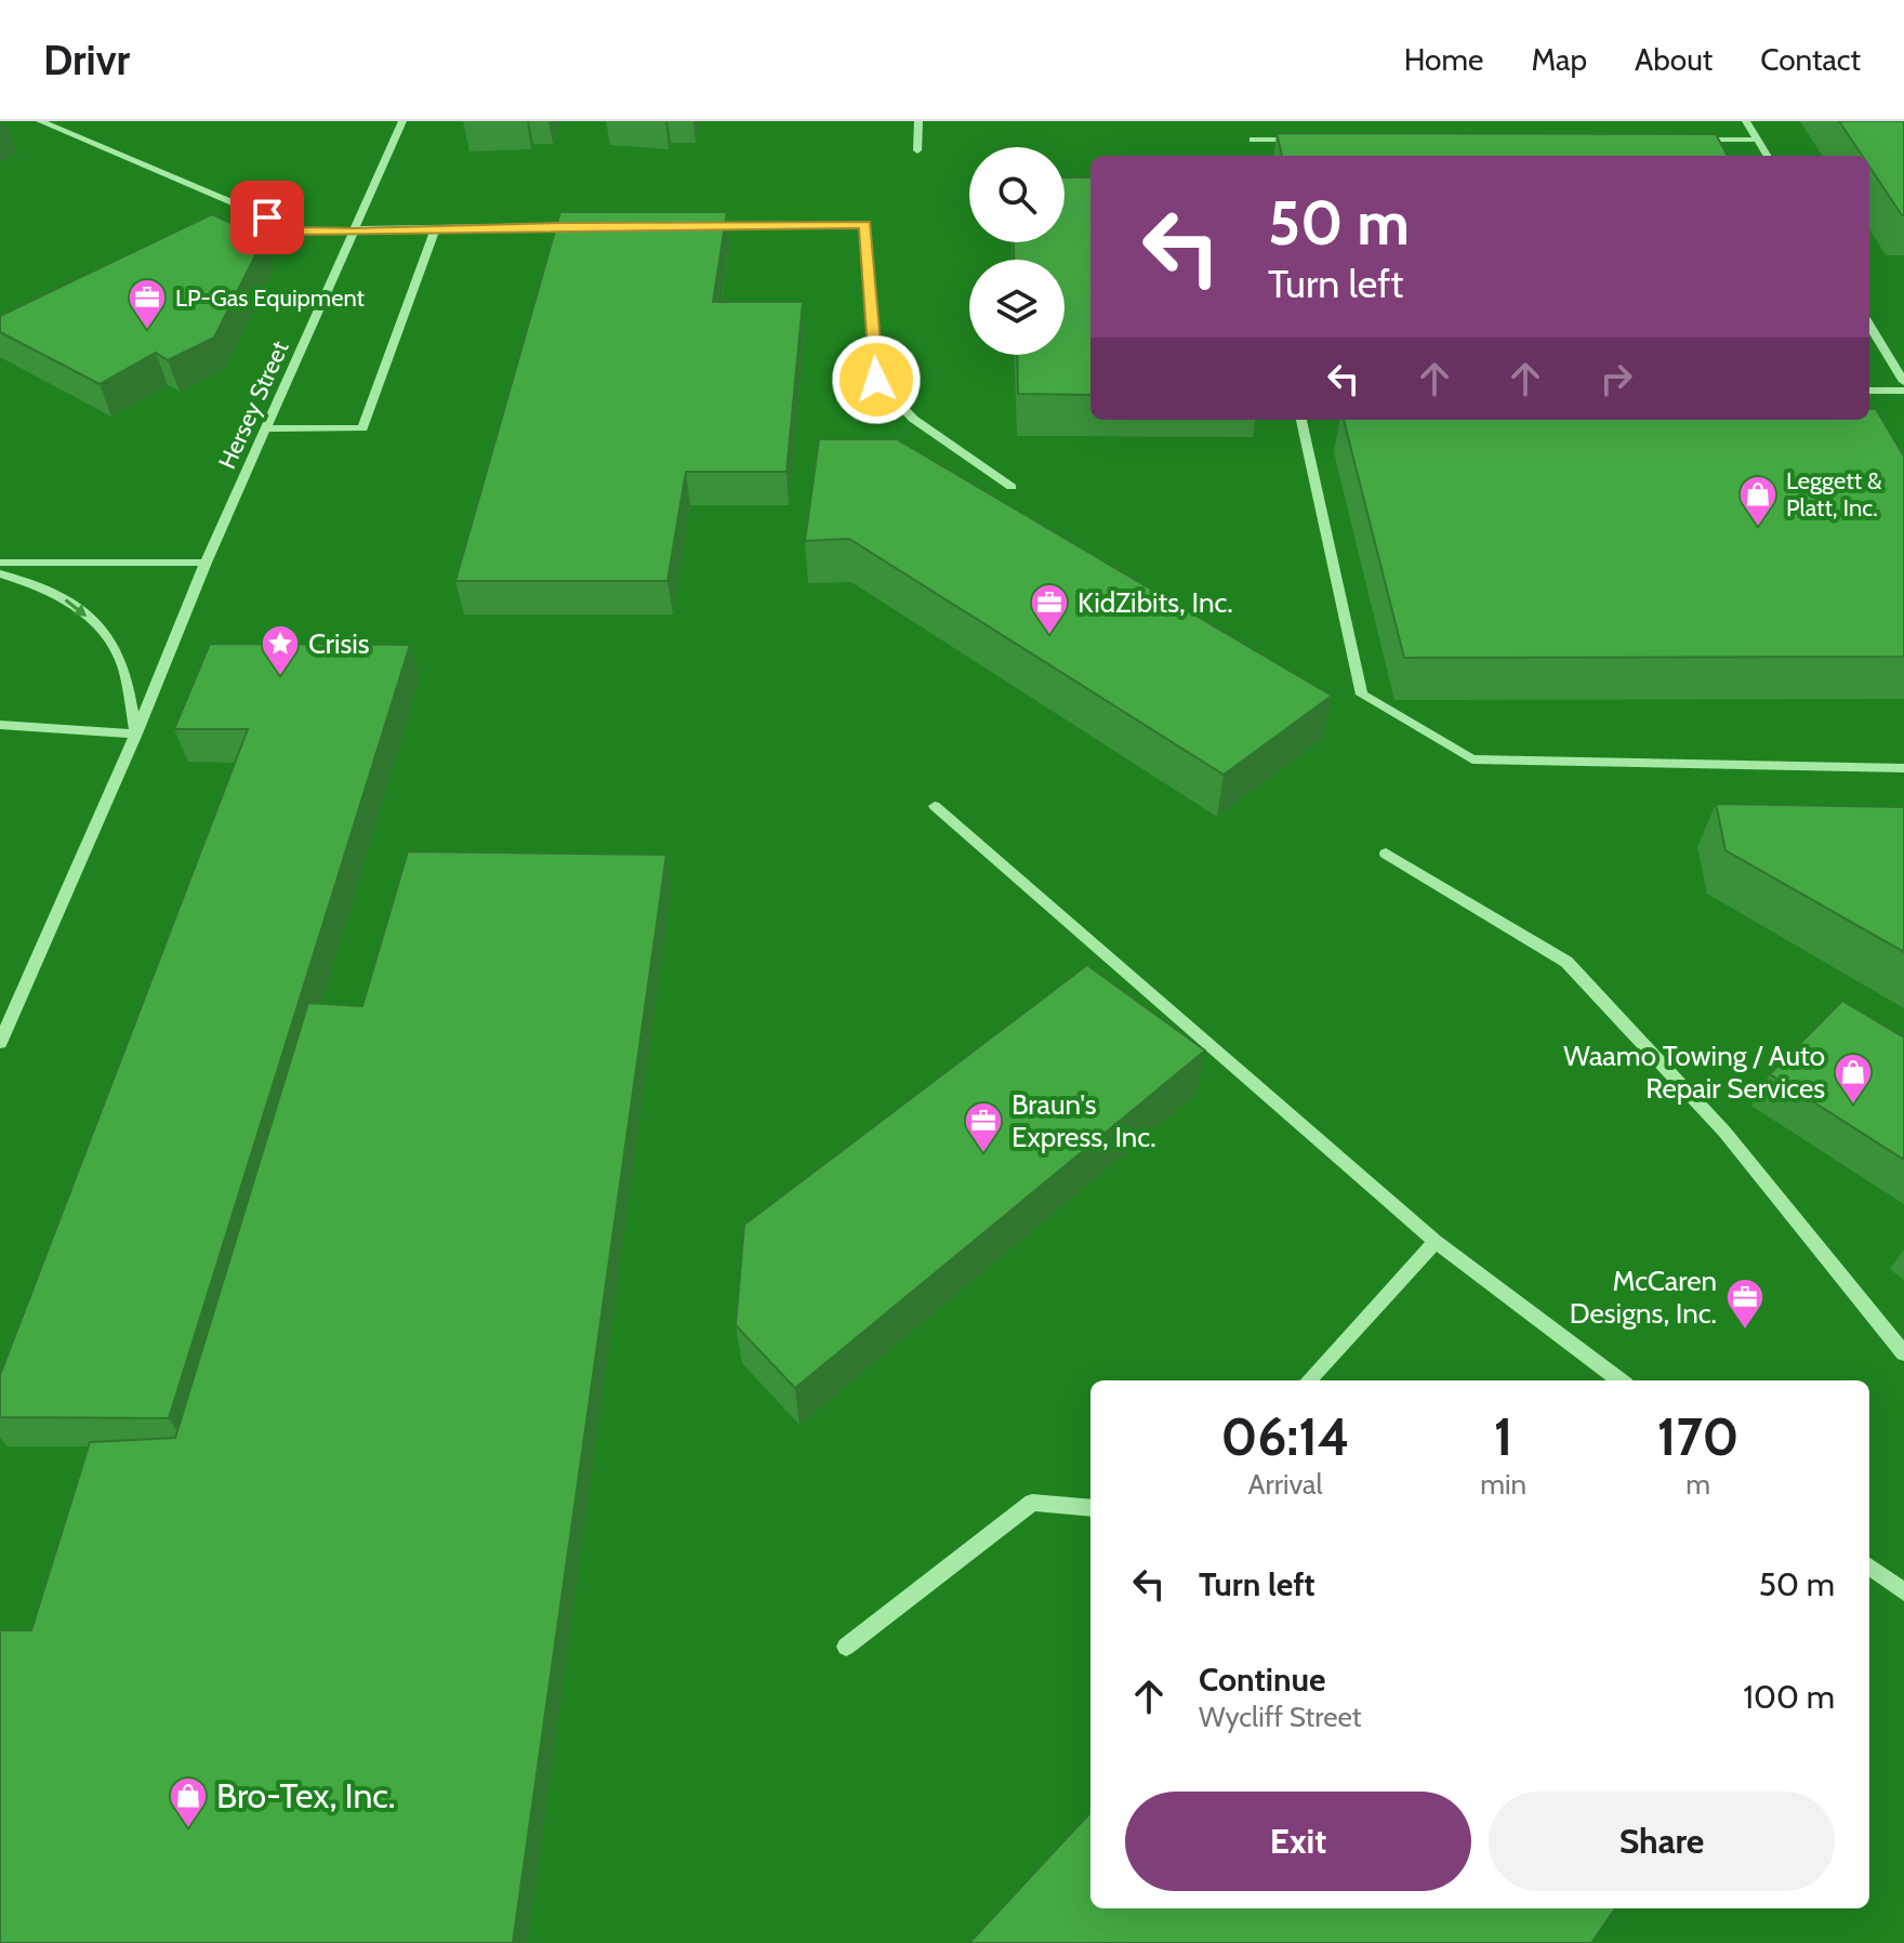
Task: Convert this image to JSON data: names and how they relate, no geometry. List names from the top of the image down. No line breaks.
{"streets":{"street":["Hersey Street"]},"places":{"office":["LP-Gas Equipment","KidZibits, Inc.","Braun's Express, Inc.","McCaren Designs, Inc."],"shop":["Leggett & Platt, Inc.","Waamo Towing / Auto Repair Services","Bro-Tex, Inc."],"place":["Crisis"]},"page":{"header":"Drivr","nav":["Home","Map","About","Contact"],"turn":["50 m","Turn left"],"eta":["06:14","Arrival","1","min","170","m"],"list":[{"name":"Turn left","value":"50 m"},{"name":"Continue","note":"Wycliff Street","value":"100 m"}],"buttons":["Exit","Share"]}}
